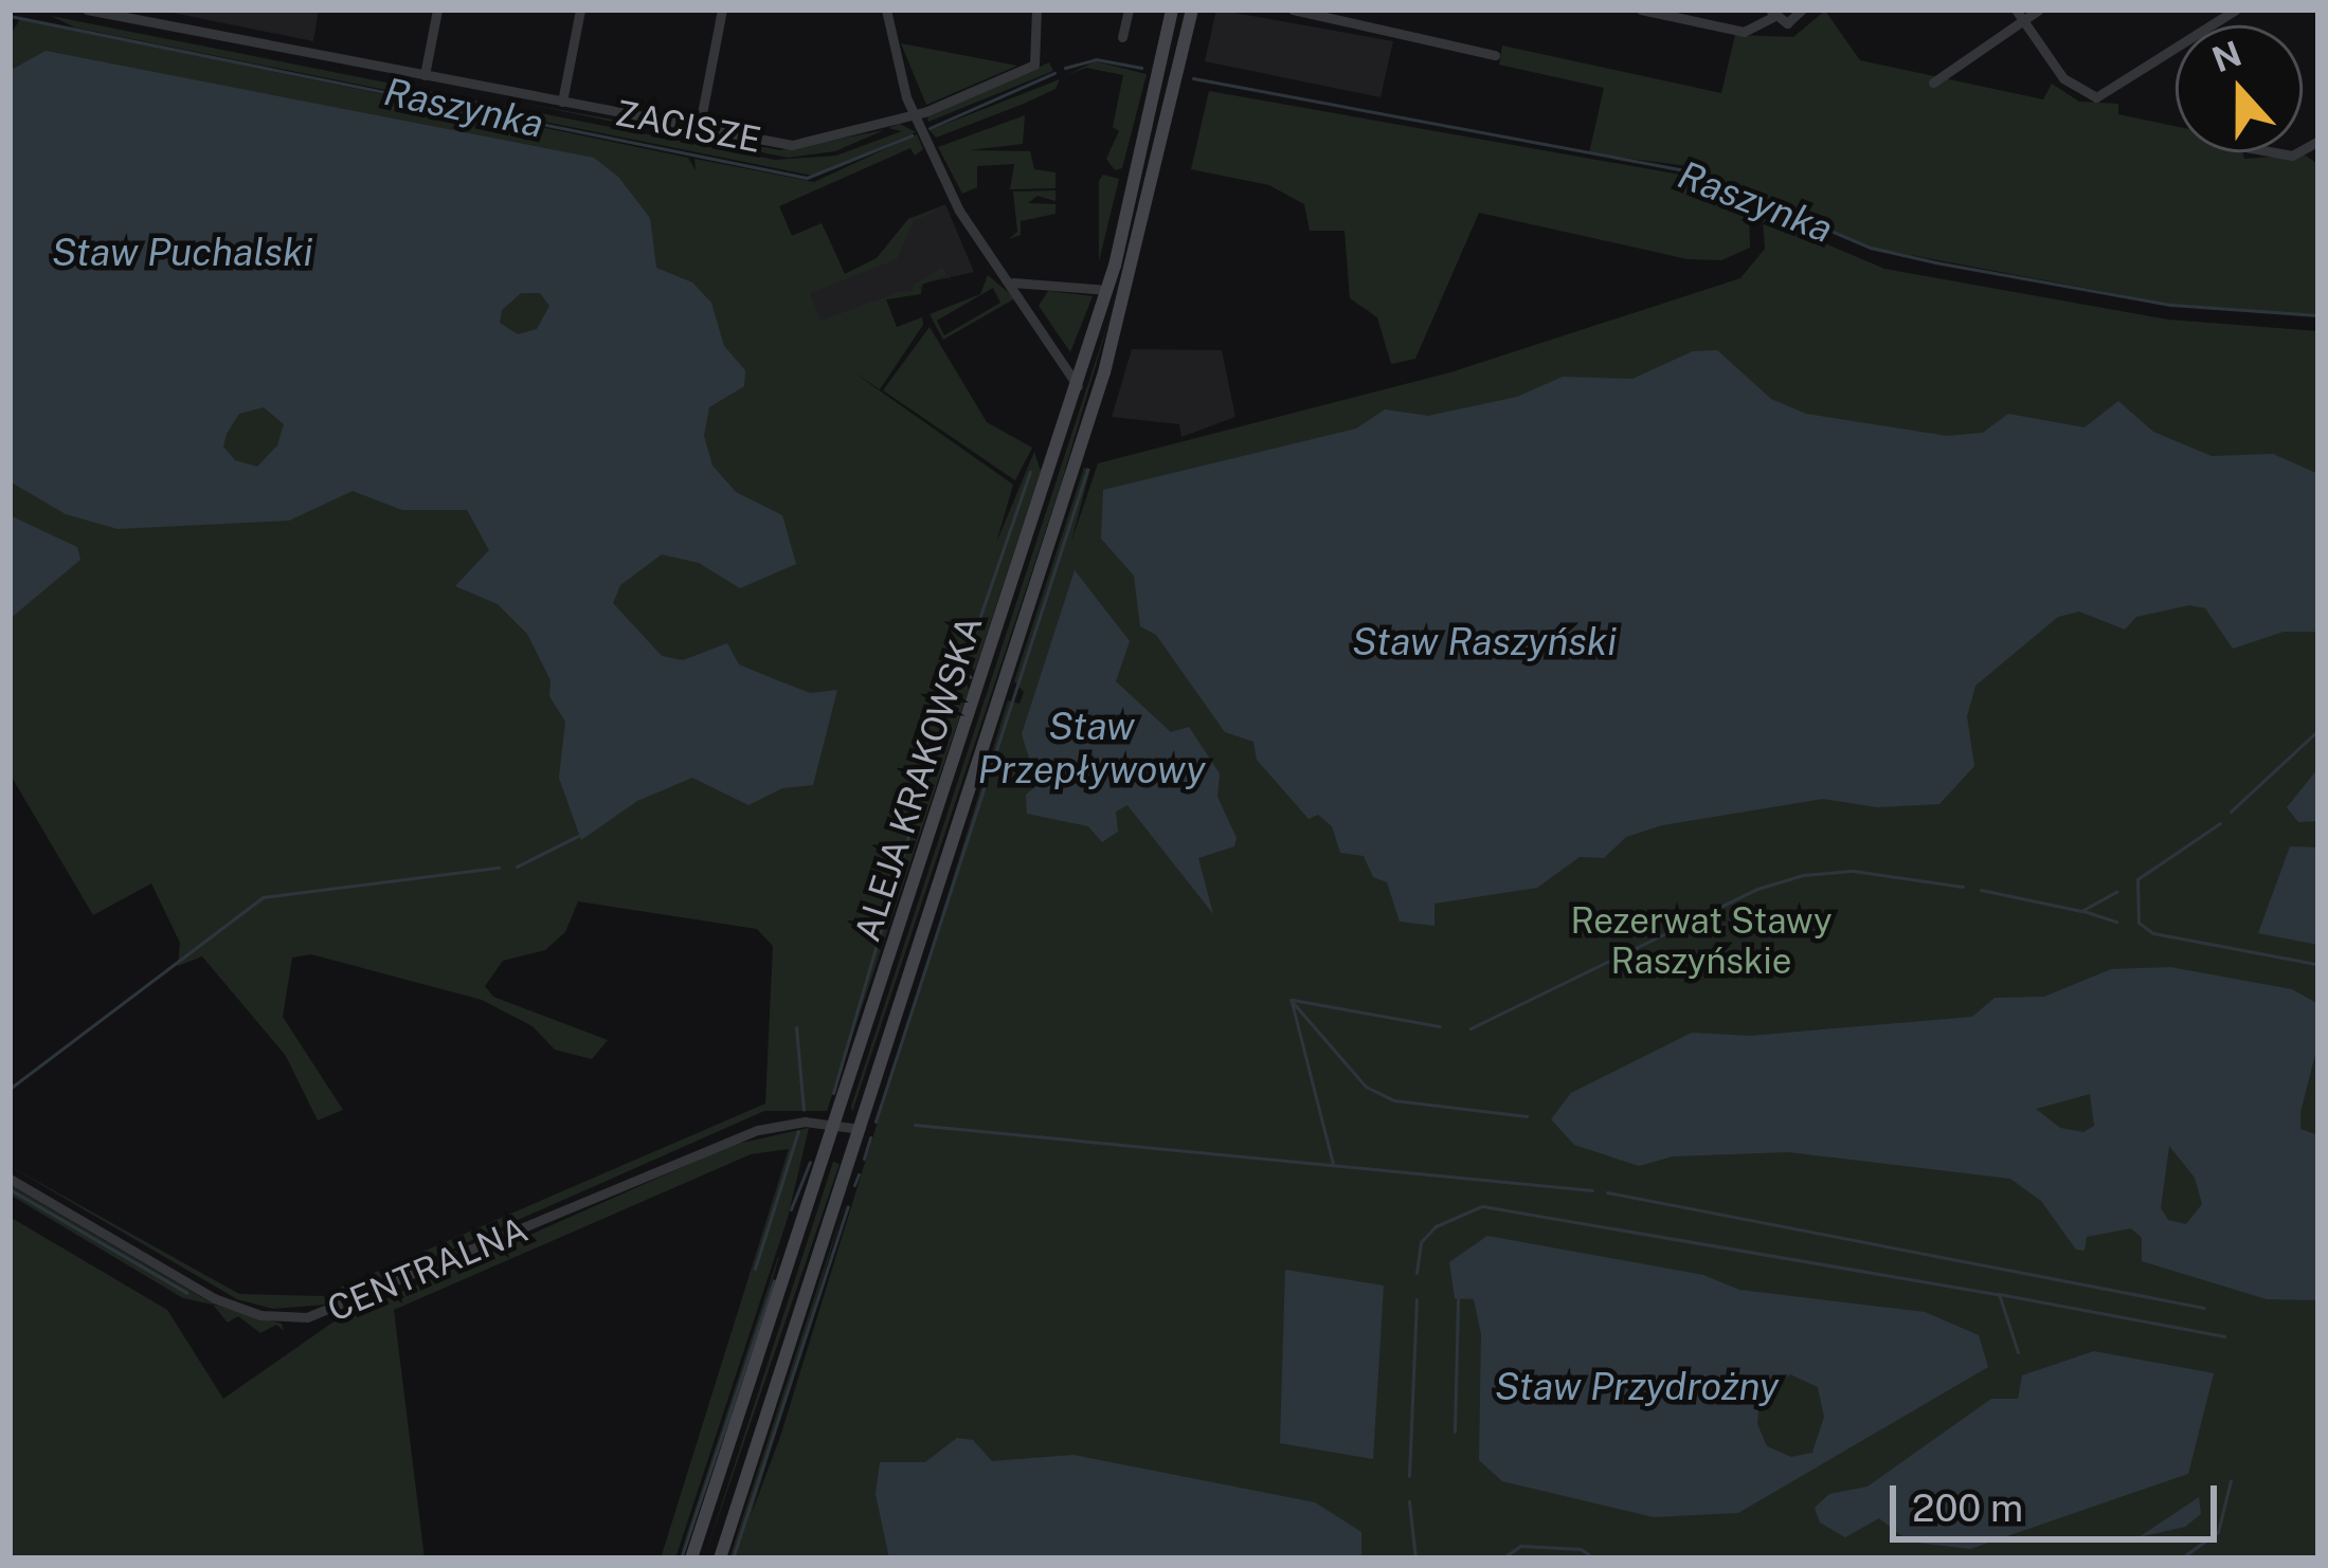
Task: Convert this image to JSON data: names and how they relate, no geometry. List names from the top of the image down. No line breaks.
{"streets":{"main road":["ALEJA KRAKOWSKA"],"street":["ZACISZE","CENTRALNA"]},"crossings":[["ALEJA KRAKOWSKA","CENTRALNA"]],"water":["Raszynka","Staw Puchalski","Staw Raszyński","Staw Przepływowy","Staw Przydrożny"],"parks":["Rezerwat Stawy Raszyńskie"],"scale_bar":"200 m","north":"top"}
